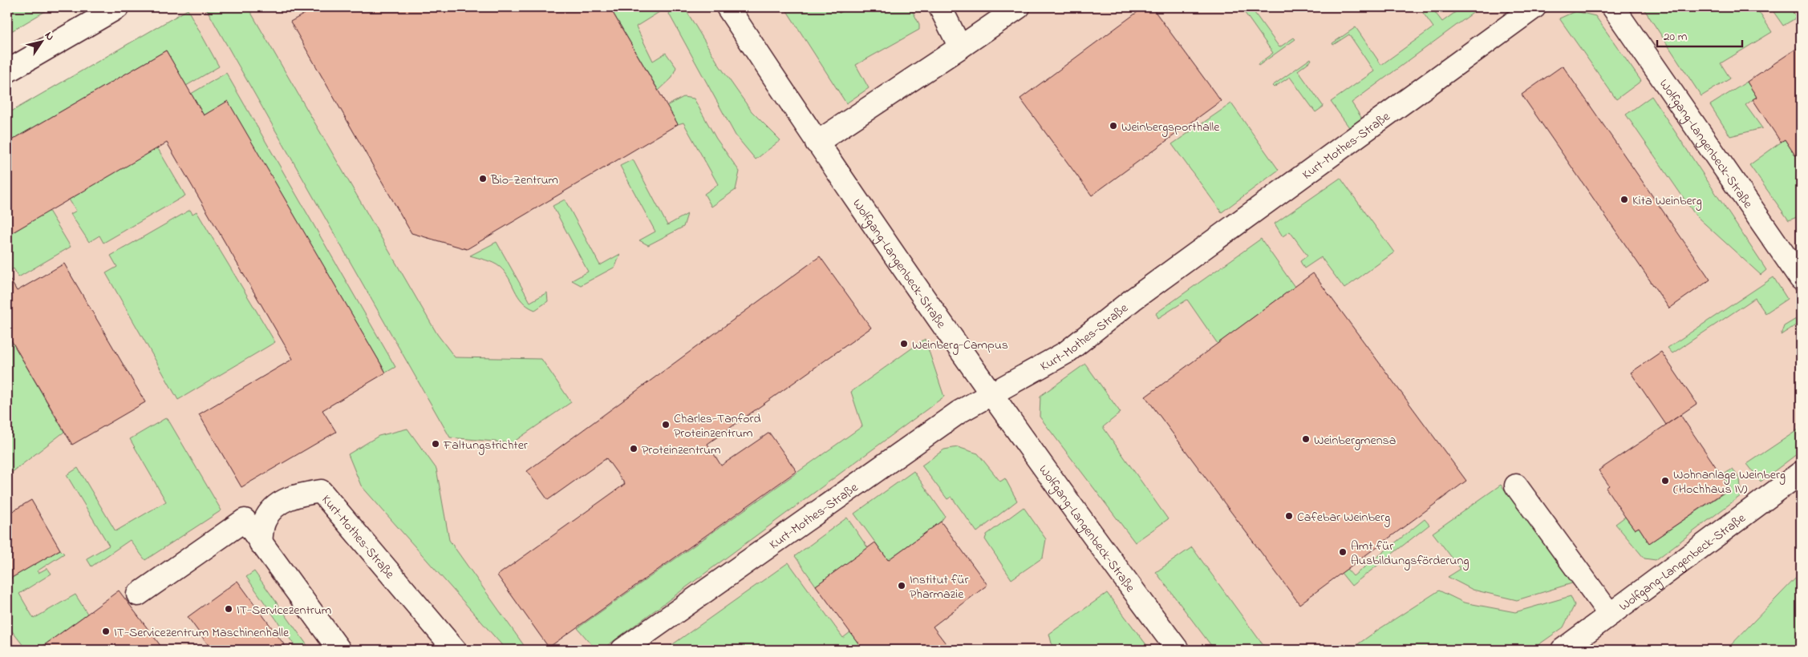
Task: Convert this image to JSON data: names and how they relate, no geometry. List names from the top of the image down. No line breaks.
{"streets":{"street":["Wolfgang-Langenbeck-Straße","Kurt-Mothes-Straße"]},"crossings":[["Wolfgang-Langenbeck-Straße","Kurt-Mothes-Straße"]],"places":["Weinbergsporthalle","Bio-Zentrum","Kita Weinberg","Weinberg-Campus","Charles-Tanford Proteinzentrum","Weinbergmensa","Faltungstrichter","Proteinzentrum","Wohnanlage Weinberg (Hochhaus IV)","Cafebar Weinberg","Amt für Ausbildungsförderung","Institut für Pharmazie","IT-Servicezentrum","IT-Servicezentrum Maschinenhalle"],"scale_bar":"20 m","north":"top right"}
